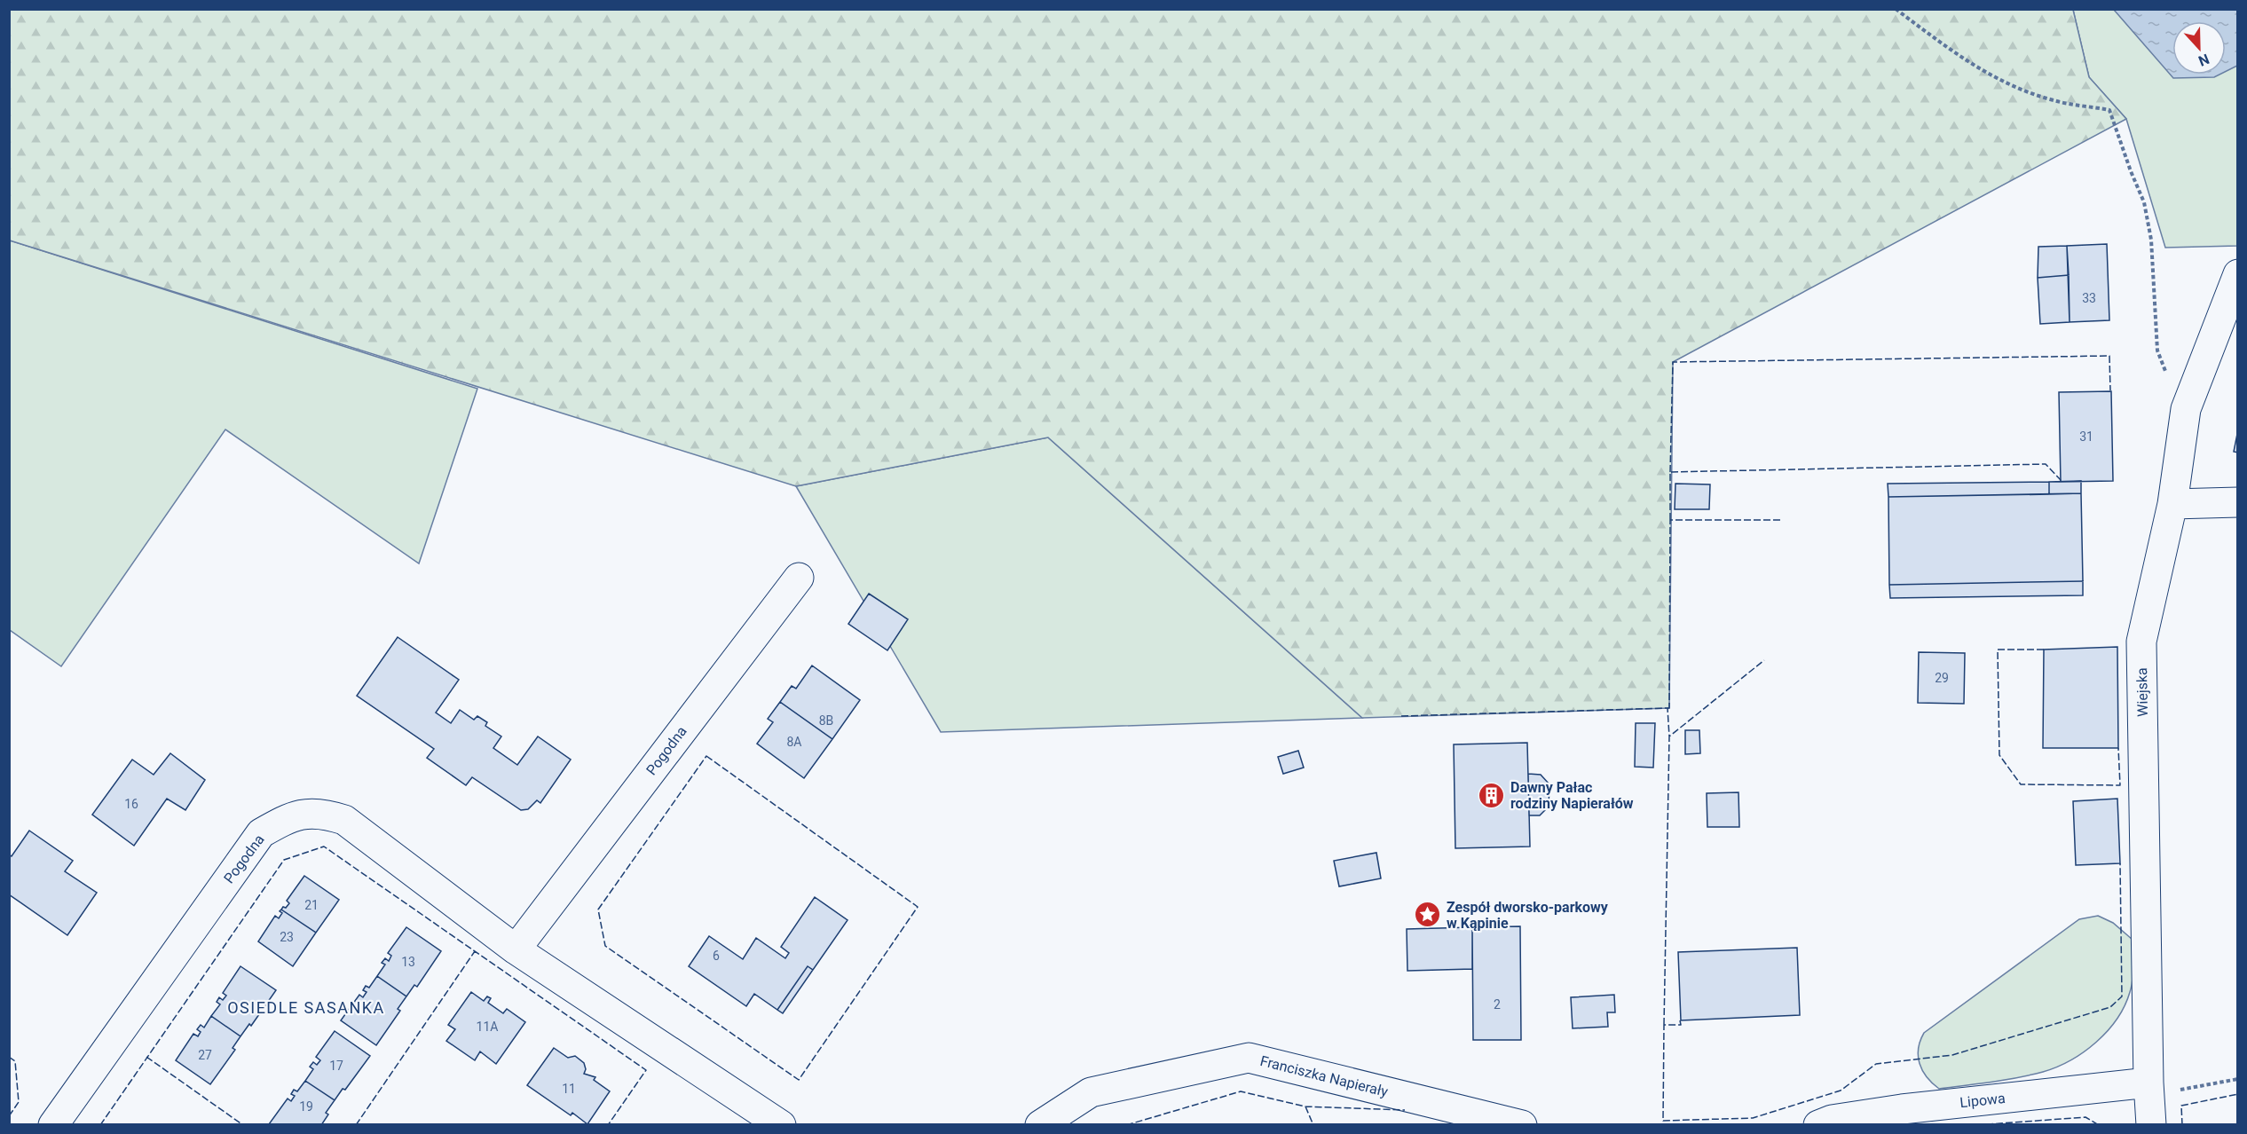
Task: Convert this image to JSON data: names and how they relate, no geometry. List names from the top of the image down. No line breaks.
{"streets":{"street":["Wiejska","Pogodna","Franciszka Napierały","Lipowa"]},"crossings":[["Wiejska","Lipowa"]],"districts":["OSIEDLE SASANKA"],"places":{"building":["Dawny Pałac rodziny Napierałów"],"place":["Zespół dworsko-parkowy w Kąpinie"]},"house_numbers":["33","31","29","8B","8A","16","21","23","6","13","2","11A","27","17","11","19"],"north":"bottom"}
